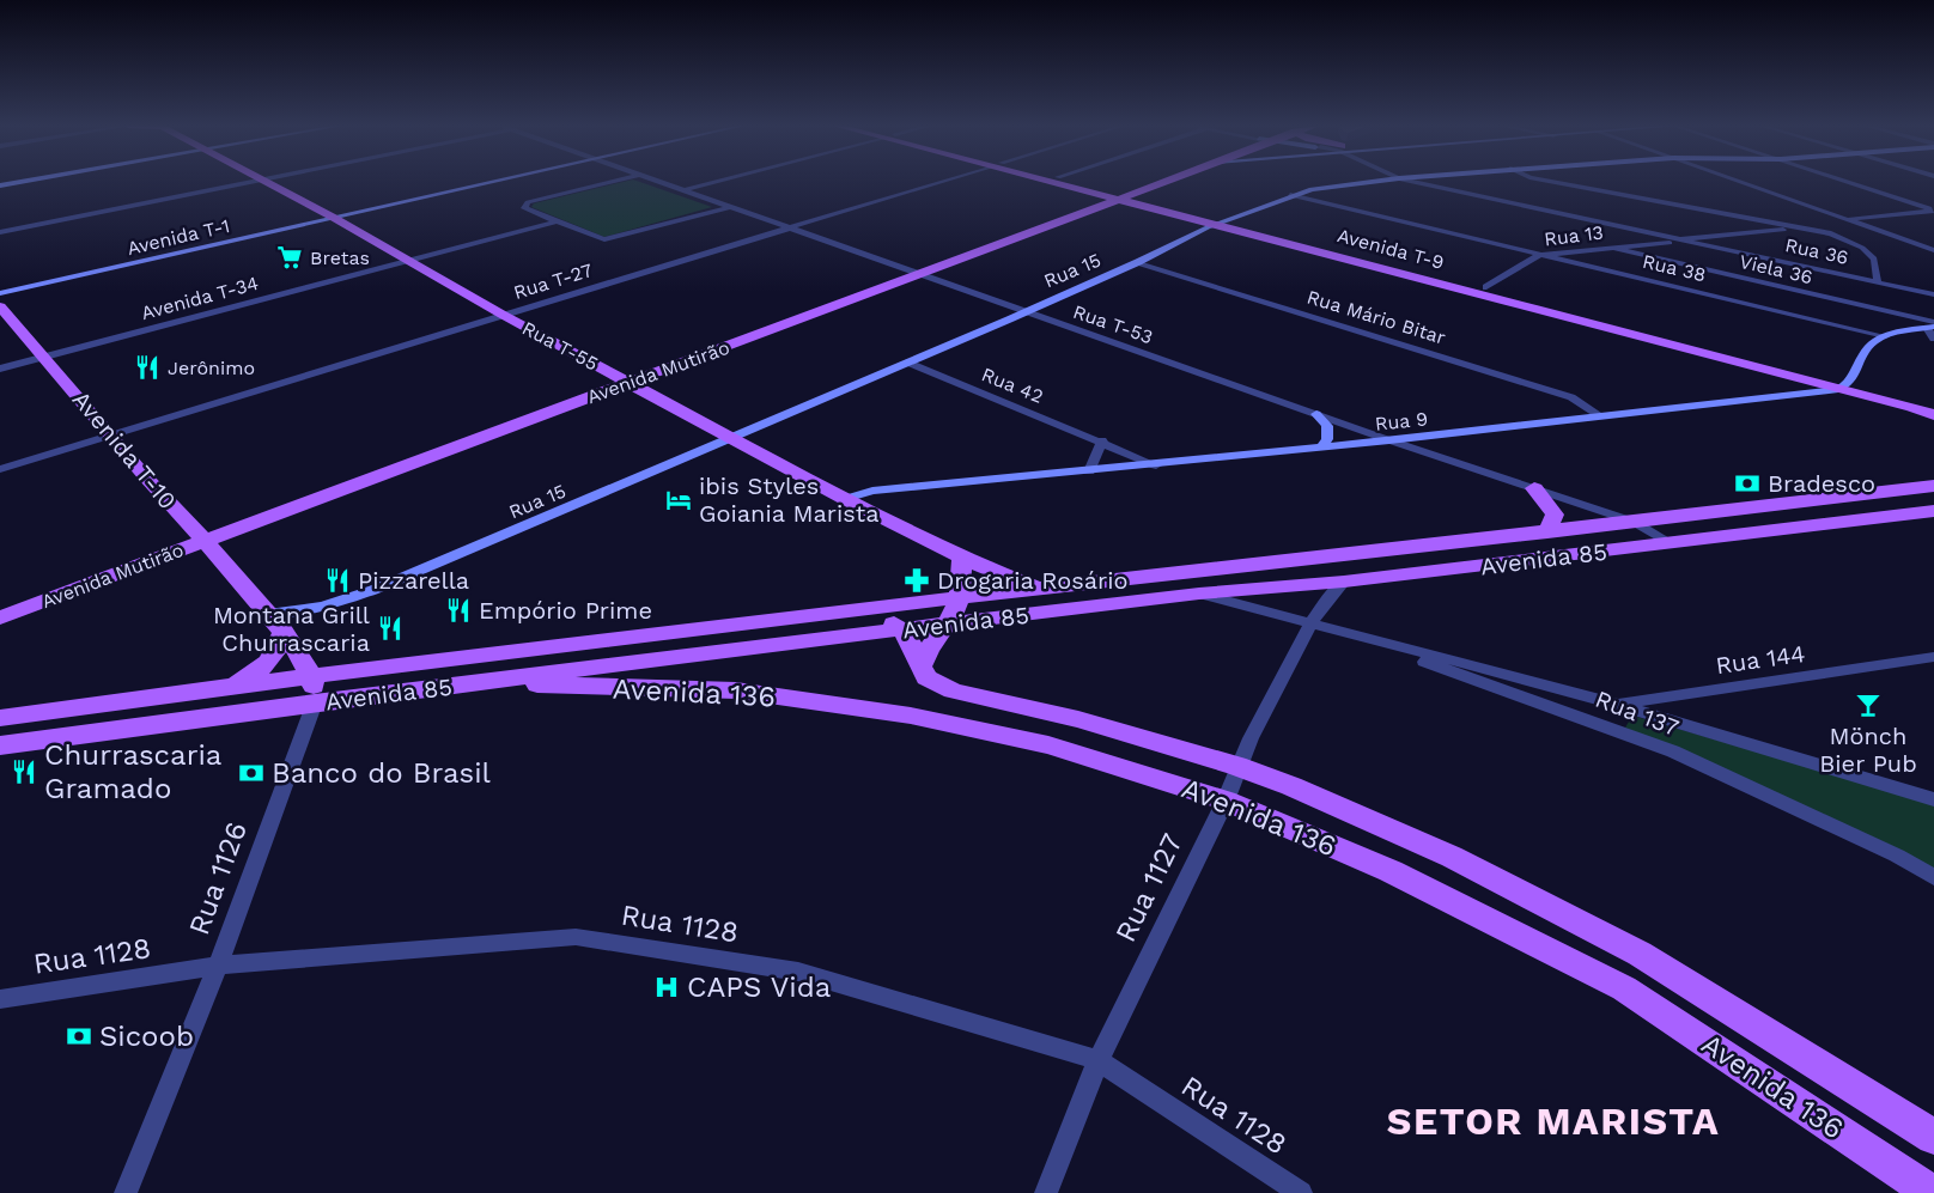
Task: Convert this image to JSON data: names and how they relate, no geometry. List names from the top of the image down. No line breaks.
{"streets":{"main road":["Avenida T-9","Rua T-55","Avenida Mutirão","Avenida T-10","Avenida 85","Avenida 136"],"street":["Rua 13","Avenida T-1","Rua 36","Rua 38","Viela 36","Rua 15","Rua T-27","Avenida T-34","Rua Mário Bitar","Rua T-53","Rua 42","Rua 9","Rua 144","Rua 137","Rua 1126","Rua 1127","Rua 1128"]},"crossings":[["Rua 13","Avenida T-9"],["Rua 13","Rua 36"],["Rua 13","Rua 38"],["Rua 13","Viela 36"],["Avenida T-1","Rua T-55"],["Avenida T-9","Rua 15"],["Avenida T-9","Avenida Mutirão"],["Avenida T-9","Rua 9"],["Rua 38","Rua 15"],["Rua 15","Rua Mário Bitar"],["Rua 15","Rua T-53"],["Rua 15","Rua T-55"],["Rua 15","Rua 42"],["Rua 15","Avenida T-10"],["Rua T-27","Rua T-53"],["Rua T-27","Rua T-55"],["Rua T-27","Avenida T-10"],["Avenida T-34","Rua T-55"],["Avenida T-34","Avenida T-10"],["Rua Mário Bitar","Rua 9"],["Rua T-53","Avenida Mutirão"],["Rua T-53","Rua 9"],["Rua T-53","Avenida 85"],["Rua T-55","Avenida Mutirão"],["Rua T-55","Rua 9"],["Rua T-55","Avenida 85"],["Avenida Mutirão","Avenida T-10"],["Rua 42","Rua 9"],["Avenida T-10","Avenida 85"],["Avenida T-10","Rua 1126"],["Avenida 85","Avenida 136"],["Avenida 85","Rua 137"],["Avenida 85","Rua 1126"],["Avenida 85","Rua 1127"],["Rua 144","Rua 137"],["Avenida 136","Rua 1127"],["Rua 137","Rua 1127"],["Rua 1126","Rua 1128"],["Rua 1127","Rua 1128"]],"districts":["SETOR MARISTA"],"places":{"supermarket":["Bretas"],"restaurant":["Jerônimo","Pizzarella","Empório Prime","Montana Grill Churrascaria","Churrascaria Gramado"],"bank":["Bradesco","Banco do Brasil","Sicoob"],"hotel":["ibis Styles Goiania Marista"],"pharmacy":["Drogaria Rosário"],"bar":["Mönch Bier Pub"],"hospital":["CAPS Vida"]}}
